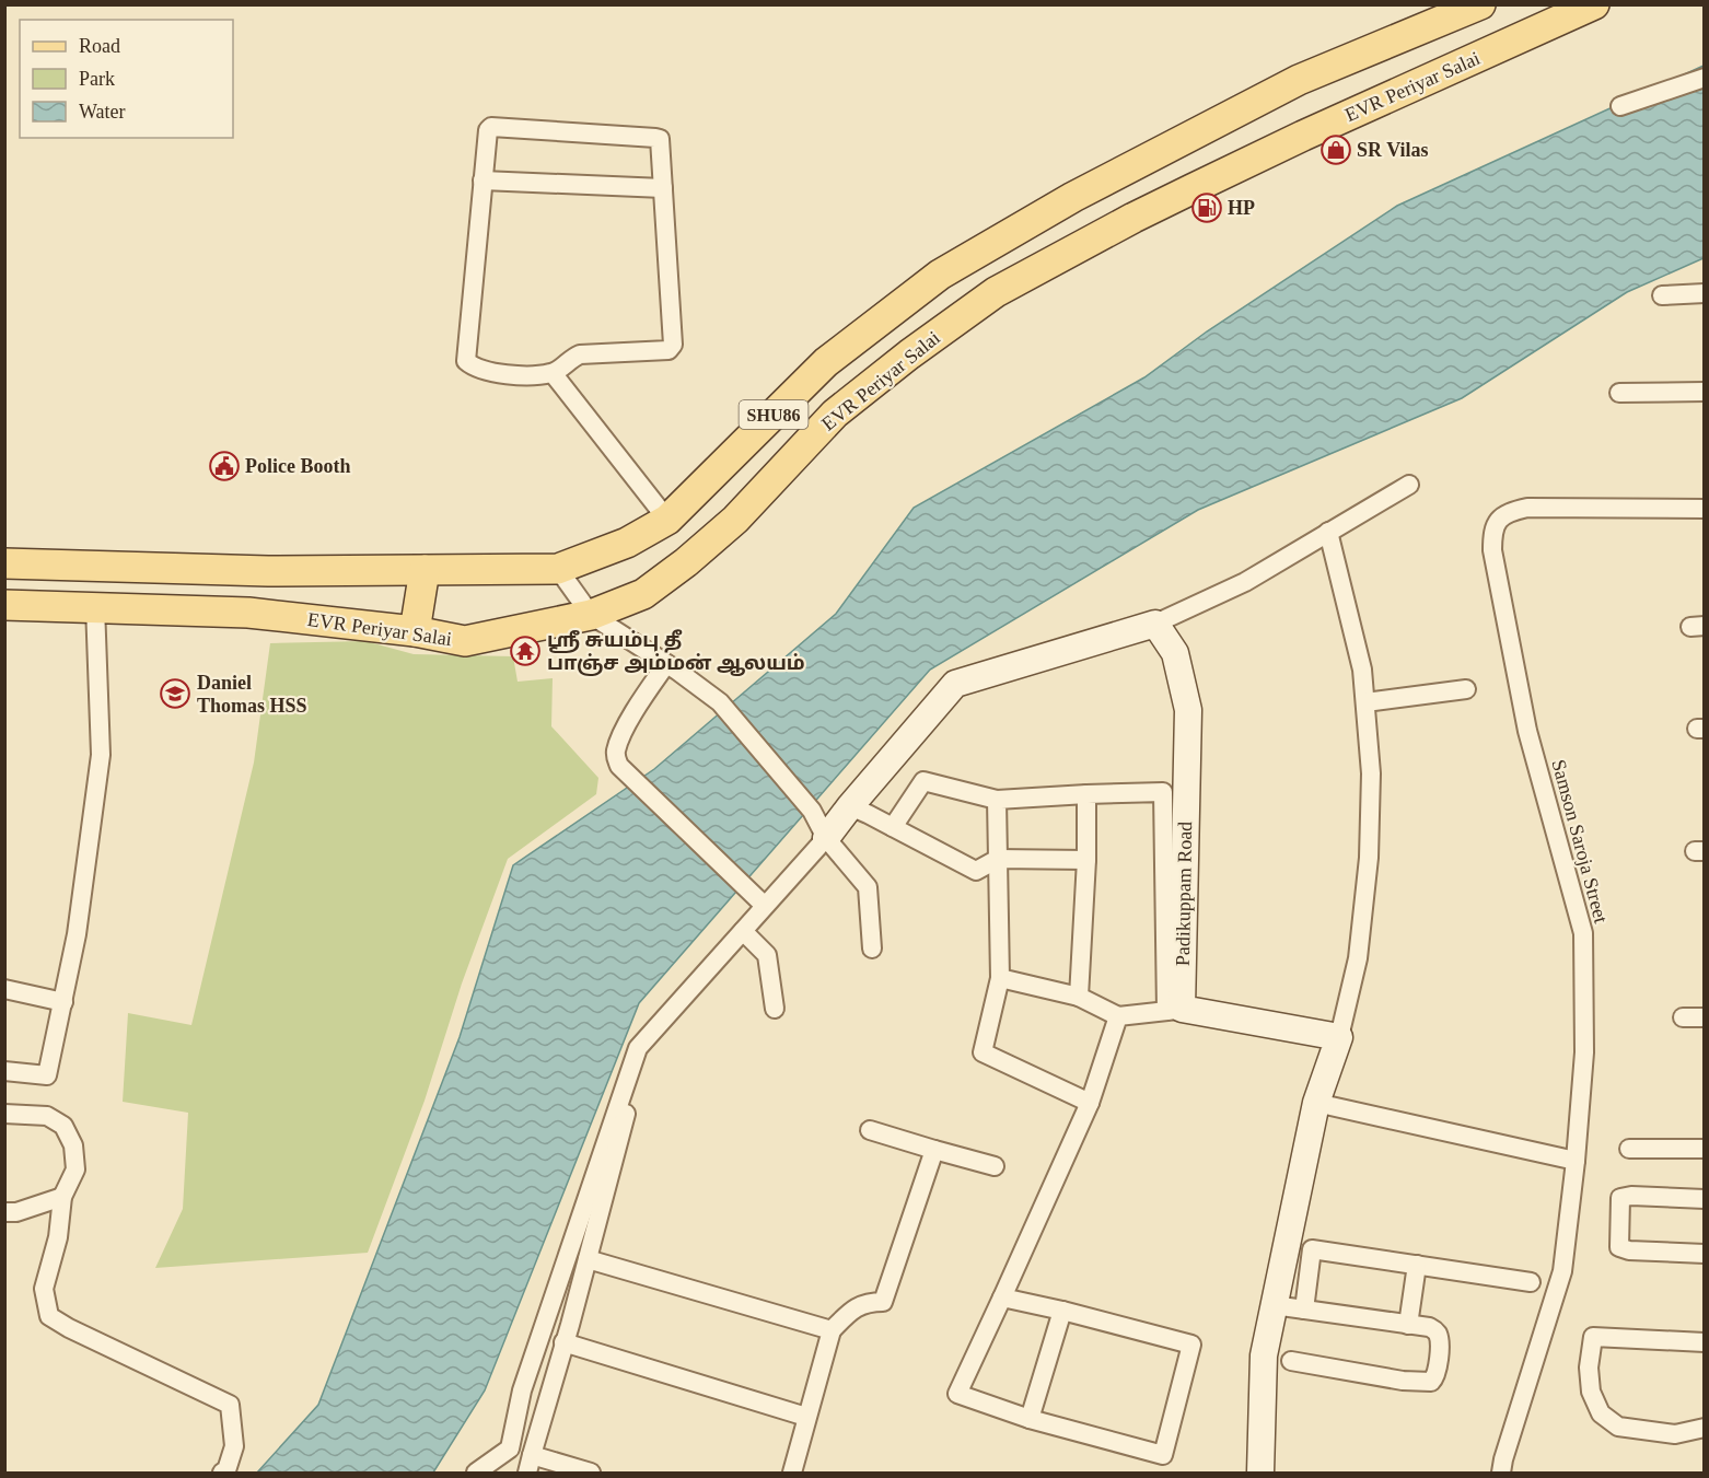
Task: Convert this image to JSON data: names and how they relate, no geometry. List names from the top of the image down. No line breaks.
{"streets":{"main road":["EVR Periyar Salai","SHU86"],"street":["Samson Saroja Street","Padikuppam Road"]},"places":{"shop":["SR Vilas"],"fuel station":["HP"],"public building":["Police Booth"],"temple":["ஶ்ரீ சுயம்பு தீ பாஞ்ச அம்மன் ஆலயம்"],"school or university":["Daniel Thomas HSS"]},"legend":["Road","Park","Water"]}
